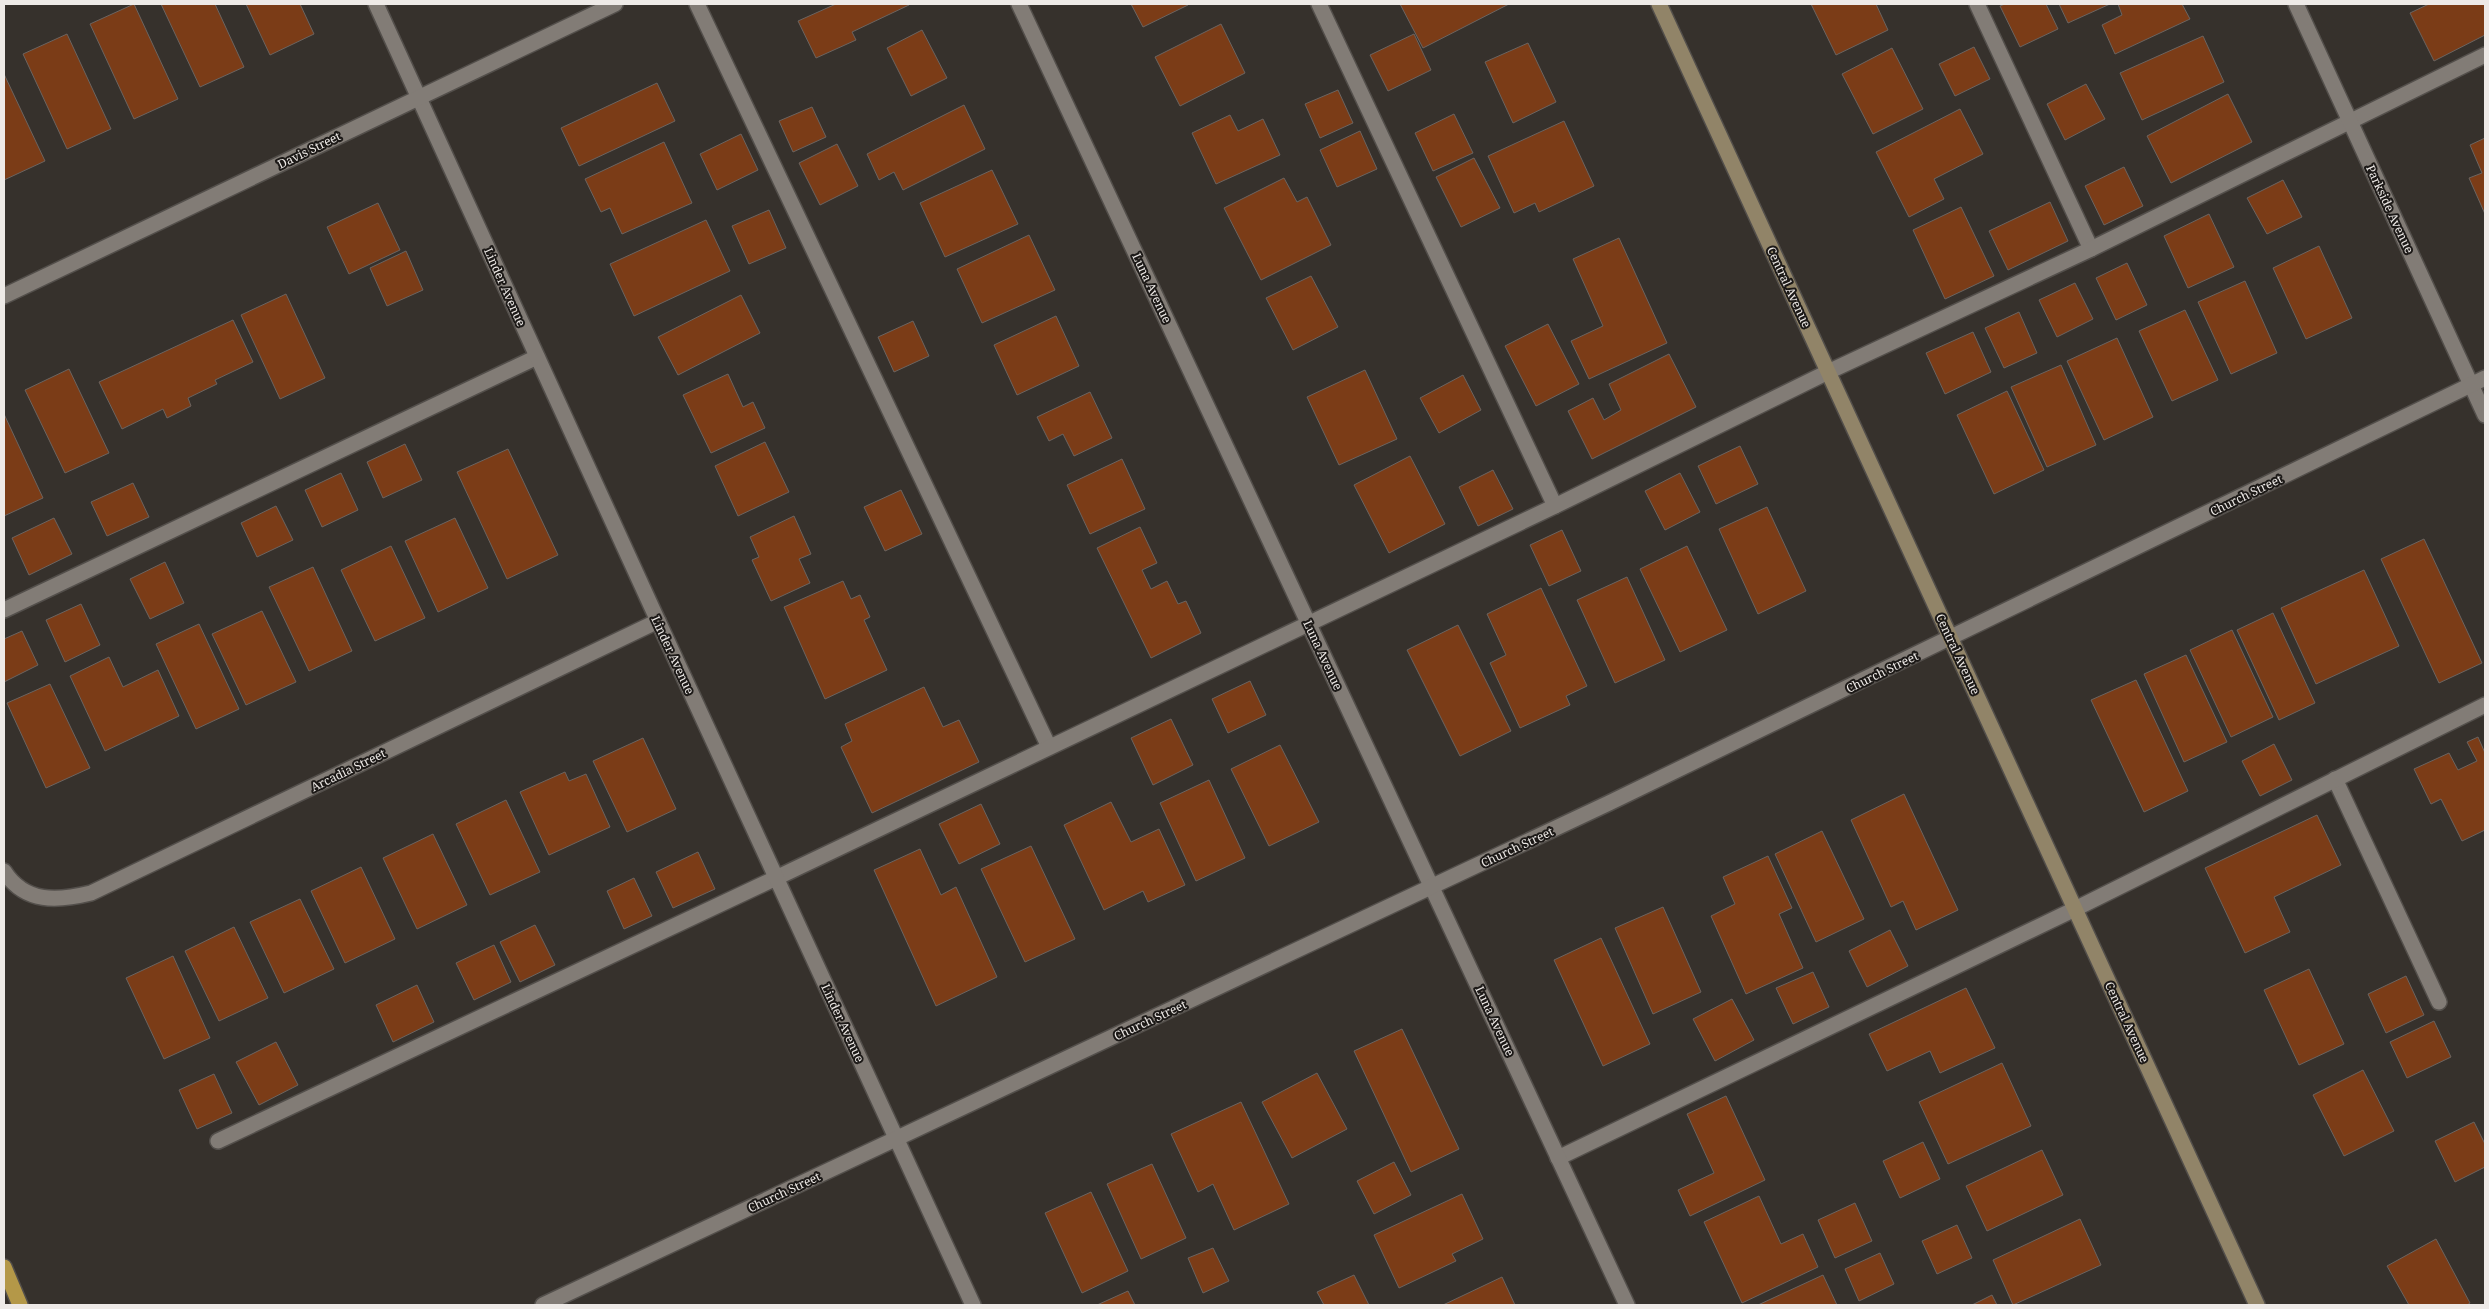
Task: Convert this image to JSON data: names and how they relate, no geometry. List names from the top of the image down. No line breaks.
{"streets":{"main road":["Central Avenue"],"street":["Davis Street","Parkside Avenue","Linder Avenue","Luna Avenue","Church Street","Arcadia Street"]},"crossings":[["Davis Street","Linder Avenue"],["Parkside Avenue","Church Street"],["Linder Avenue","Church Street"],["Linder Avenue","Arcadia Street"],["Central Avenue","Church Street"],["Luna Avenue","Church Street"]]}
